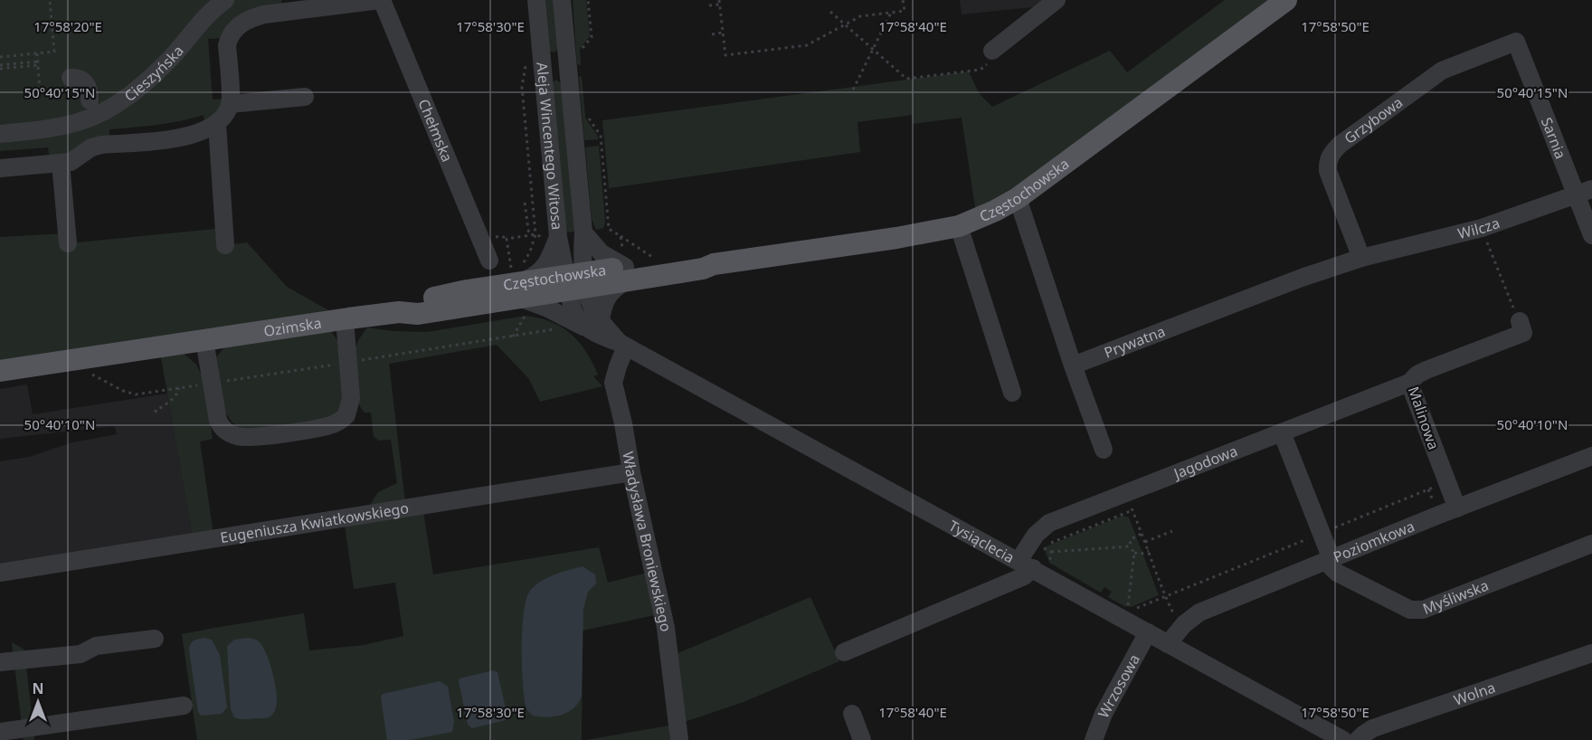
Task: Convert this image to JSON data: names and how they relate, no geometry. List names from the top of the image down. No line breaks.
{"streets":{"main road":["Częstochowska","Ozimska"],"street":["Cieszyńska","Grzybowa","Chełmska","Sarnia","Aleja Wincentego Witosa","Wilcza","Prywatna","Malinowa","Jagodowa","Eugeniusza Kwiatkowskiego","Tysiąclecia","Poziomkowa","Władysława Broniewskiego","Myśliwska","Wrzosowa","Wolna"]},"crossings":[["Grzybowa","Sarnia"],["Grzybowa","Wilcza"],["Grzybowa","Prywatna"],["Sarnia","Wilcza"],["Aleja Wincentego Witosa","Częstochowska"],["Aleja Wincentego Witosa","Ozimska"],["Aleja Wincentego Witosa","Tysiąclecia"],["Częstochowska","Ozimska"],["Częstochowska","Tysiąclecia"],["Wilcza","Prywatna"],["Ozimska","Tysiąclecia"],["Malinowa","Jagodowa"],["Malinowa","Poziomkowa"],["Jagodowa","Tysiąclecia"],["Eugeniusza Kwiatkowskiego","Władysława Broniewskiego"],["Tysiąclecia","Poziomkowa"],["Tysiąclecia","Władysława Broniewskiego"],["Tysiąclecia","Wrzosowa"],["Poziomkowa","Myśliwska"]],"north":"top","coordinates":["17°58'20\"E","17°58'30\"E","17°58'40\"E","17°58'50\"E","50°40'15\"N","50°40'10\"N"]}
